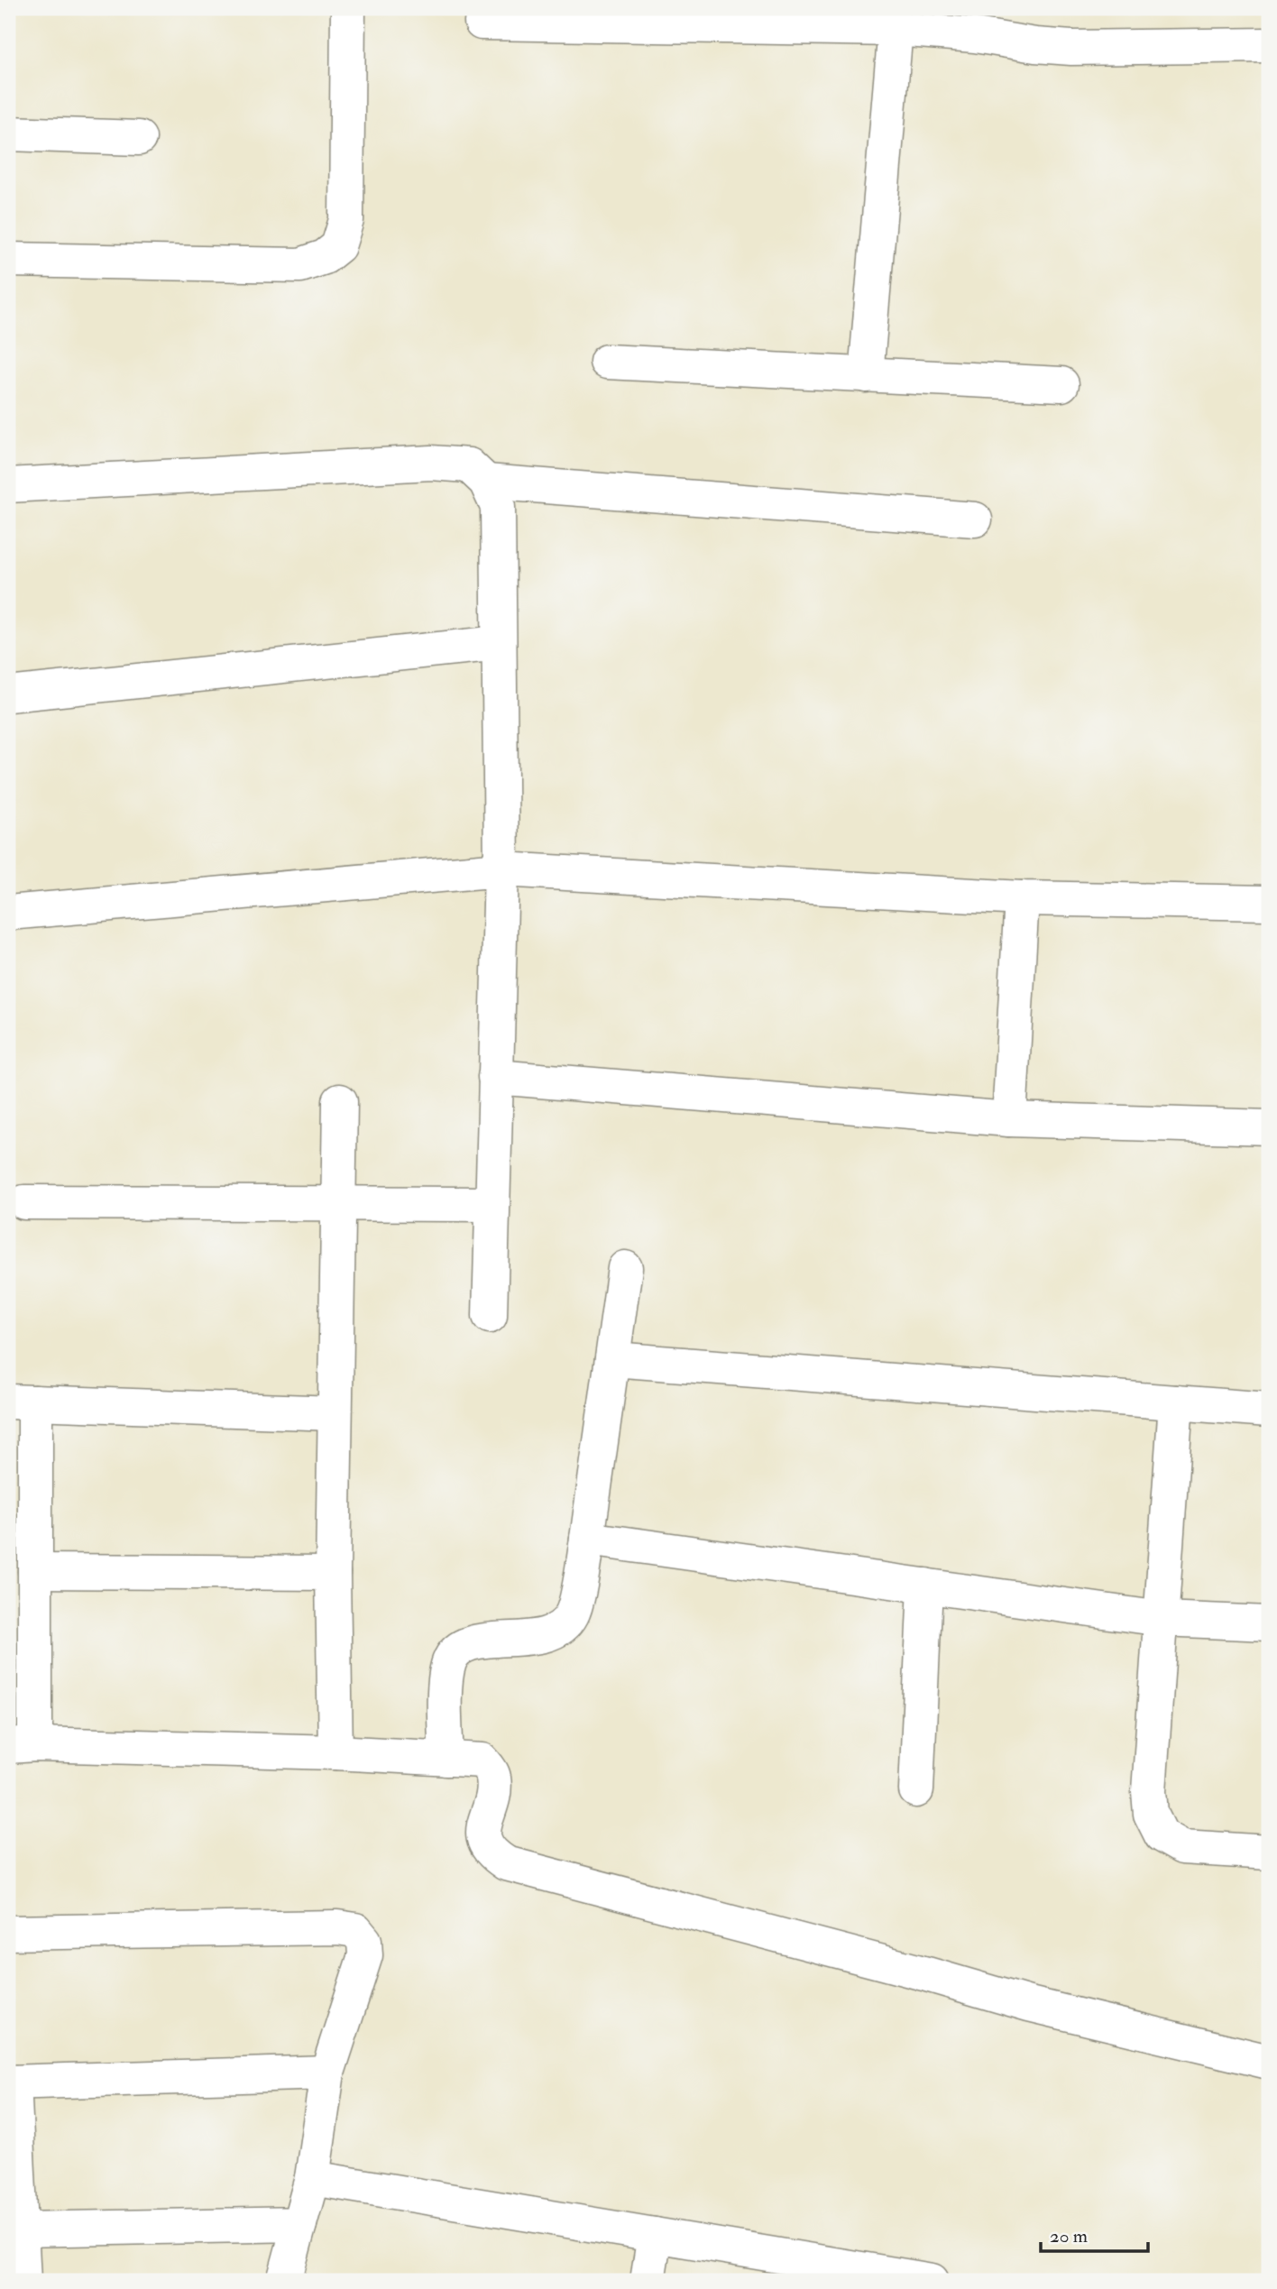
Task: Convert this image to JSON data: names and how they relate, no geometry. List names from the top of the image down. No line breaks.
{"scale_bar":"20 m"}
